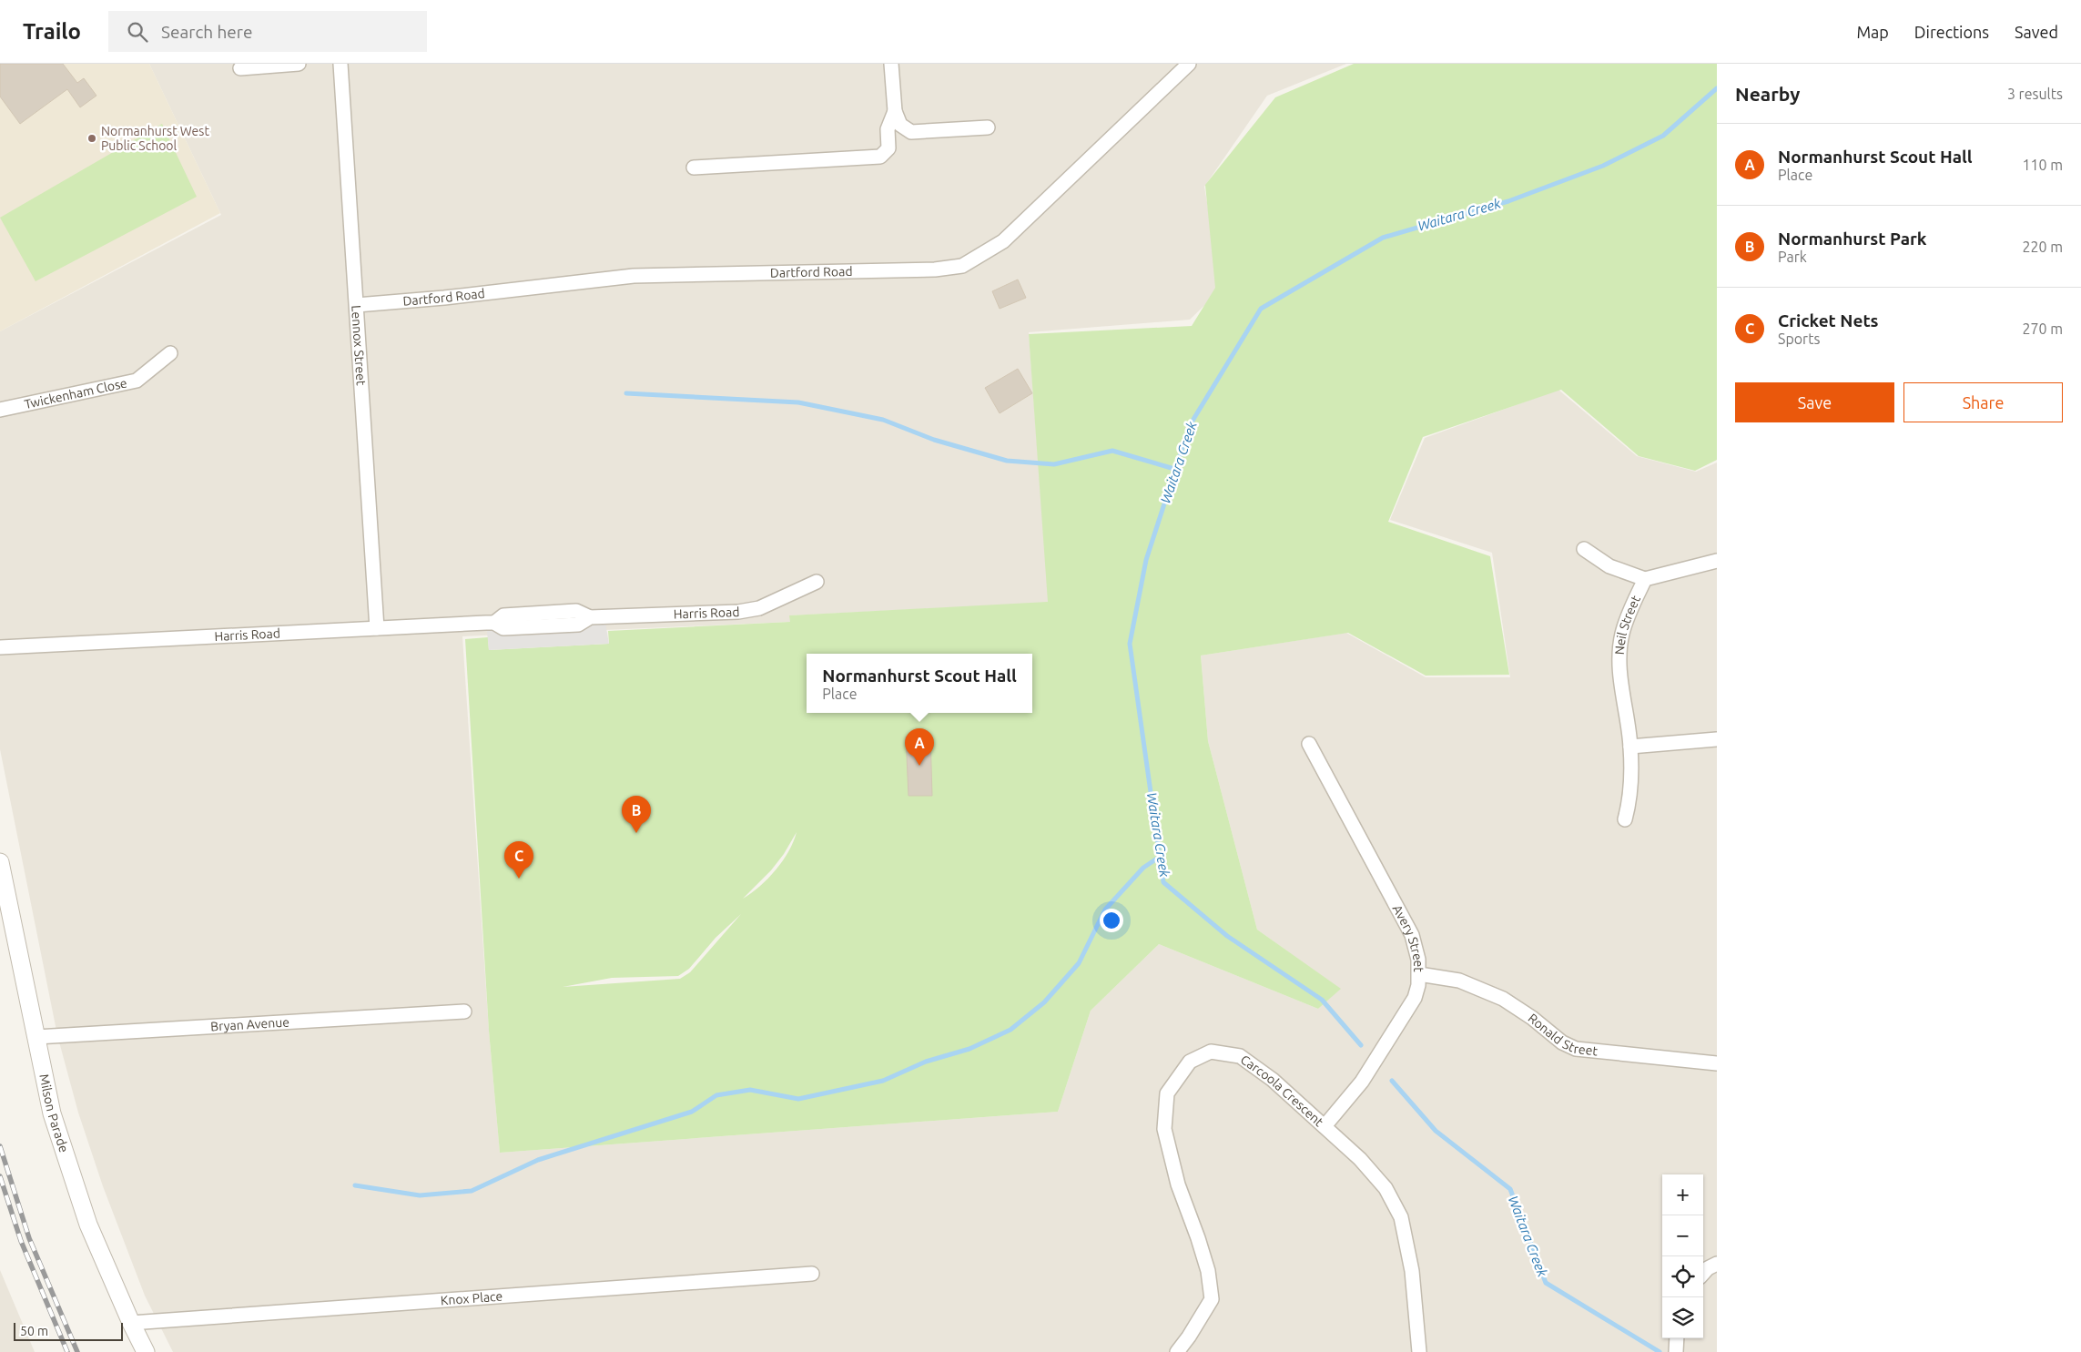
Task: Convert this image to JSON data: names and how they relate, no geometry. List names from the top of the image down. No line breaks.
{"streets":{"street":["Dartford Road","Lennox Street","Twickenham Close","Harris Road","Neil Street","Avery Street","Bryan Avenue","Ronald Street","Carcoola Crescent","Milson Parade","Knox Place"]},"crossings":[["Dartford Road","Lennox Street"],["Lennox Street","Harris Road"],["Avery Street","Ronald Street"],["Avery Street","Carcoola Crescent"],["Bryan Avenue","Milson Parade"],["Milson Parade","Knox Place"]],"water":["Waitara Creek"],"places":["Normanhurst West Public School"],"scale_bar":"50 m","page":{"header":"Trailo","search":"Search here","nav":["Map","Directions","Saved"],"heading":["Nearby","3 results"],"list":[{"mark":"A","name":"Normanhurst Scout Hall","note":"Place","value":"110 m"},{"mark":"B","name":"Normanhurst Park","note":"Park","value":"220 m"},{"mark":"C","name":"Cricket Nets","note":"Sports","value":"270 m"}],"buttons":["Save","Share"],"popup":["Normanhurst Scout Hall","Place"],"pins":["A","B","C"],"map_buttons":["+","−"],"scale":"50 m"}}
